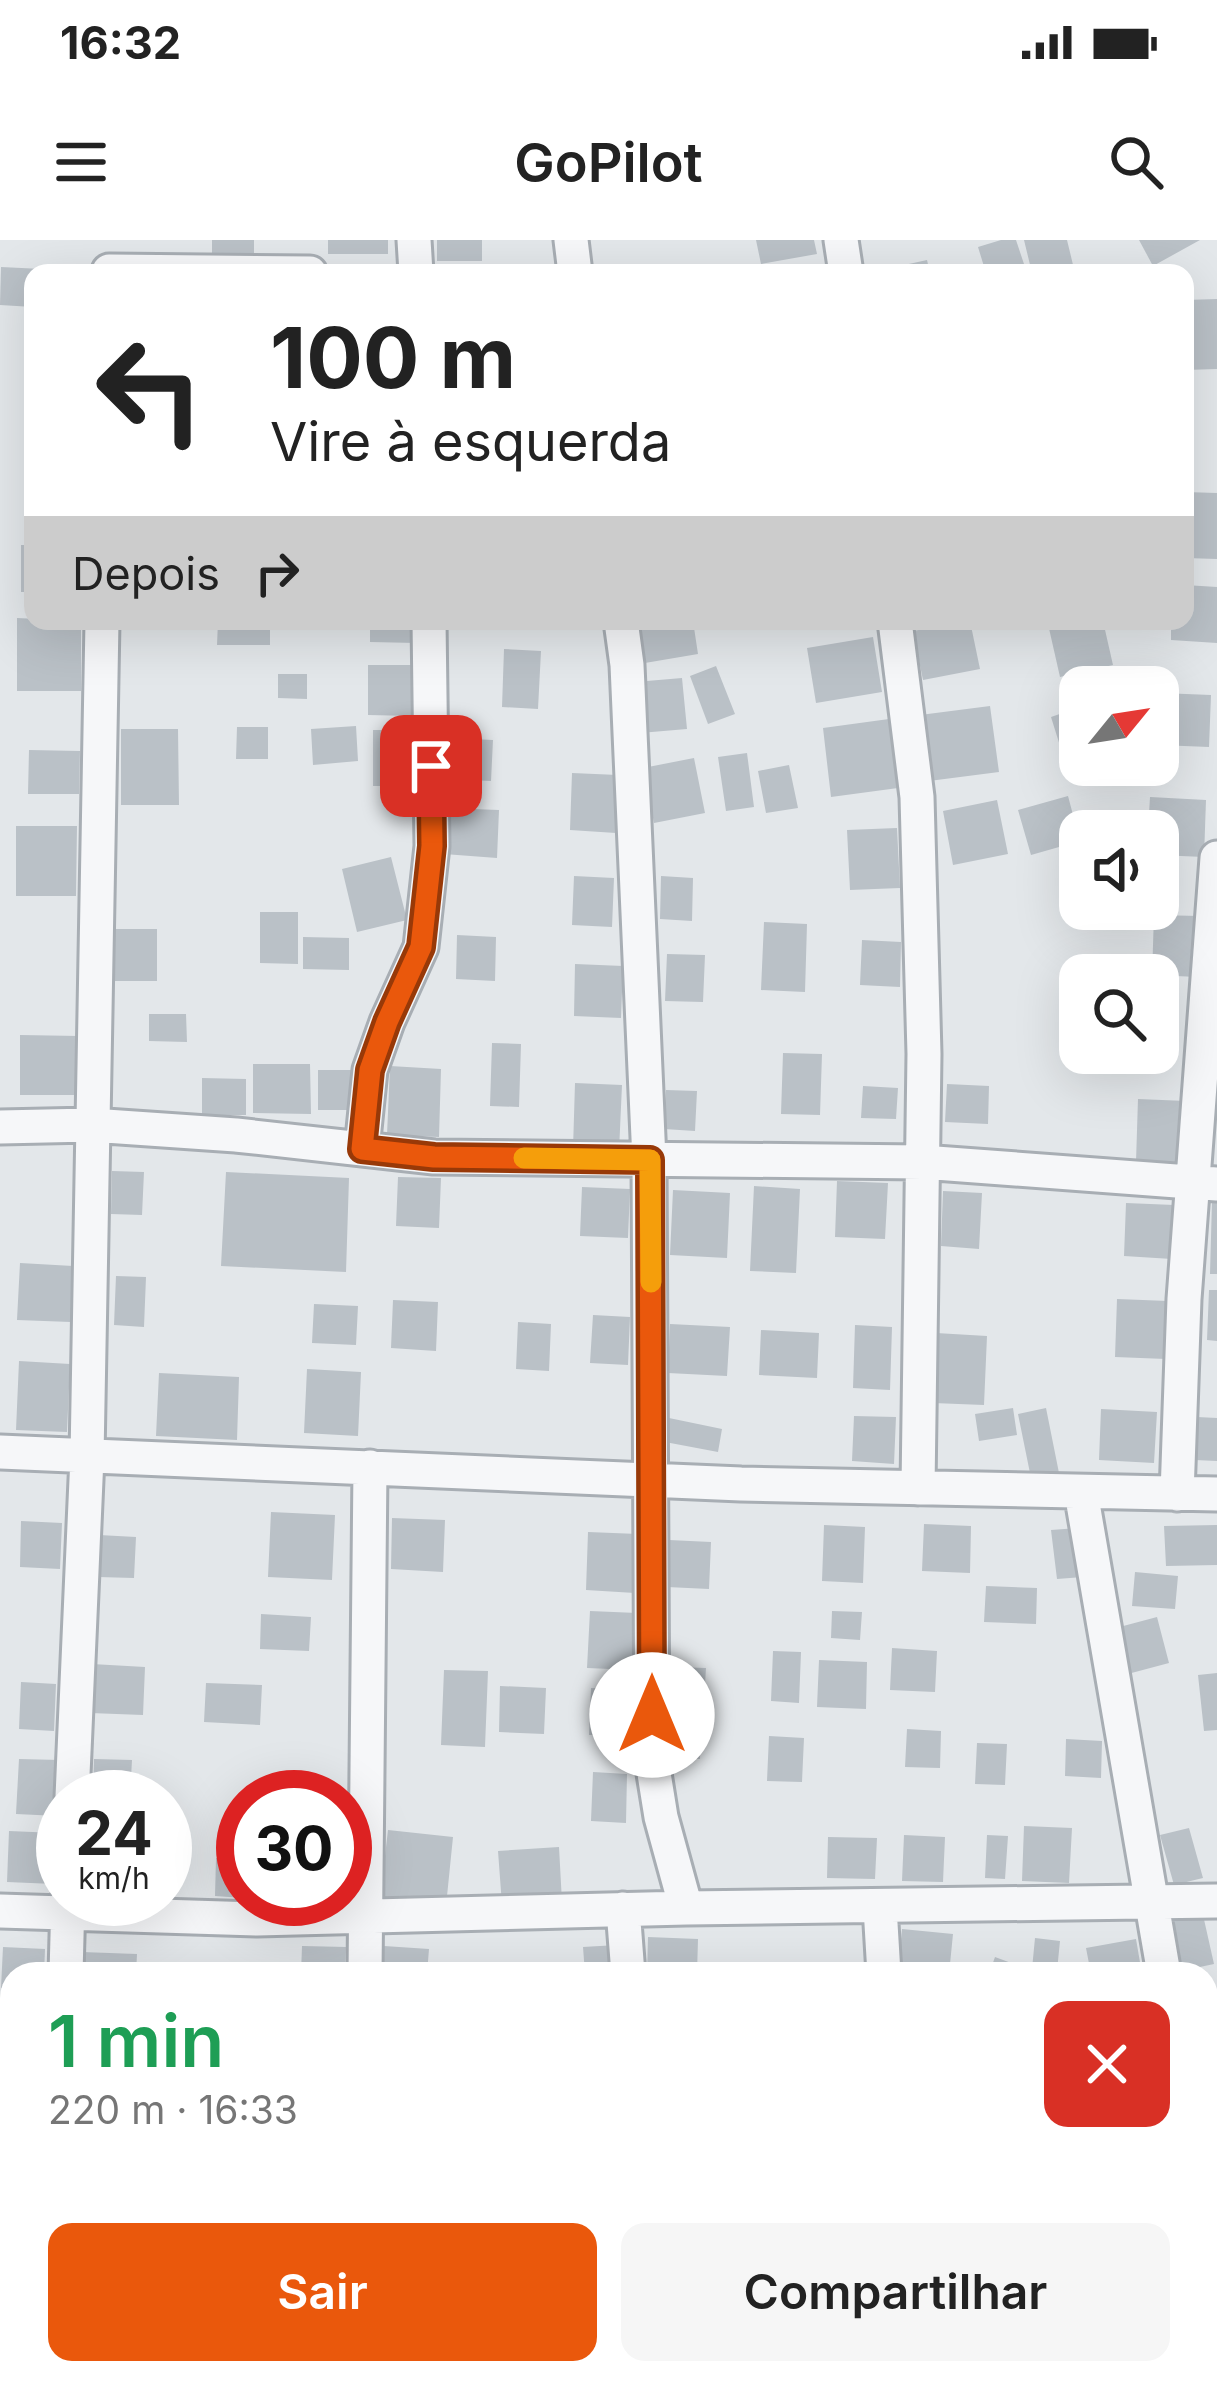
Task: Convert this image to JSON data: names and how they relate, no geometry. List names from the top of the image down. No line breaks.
{"north":"top right","page":{"status":"16:32","header":"GoPilot","turn":["100 m","Vire à esquerda"],"then":"Depois","speed":"24 km/h","limit":"30","heading":["1 min","220 m · 16:33"],"buttons":["Sair","Compartilhar"]}}
